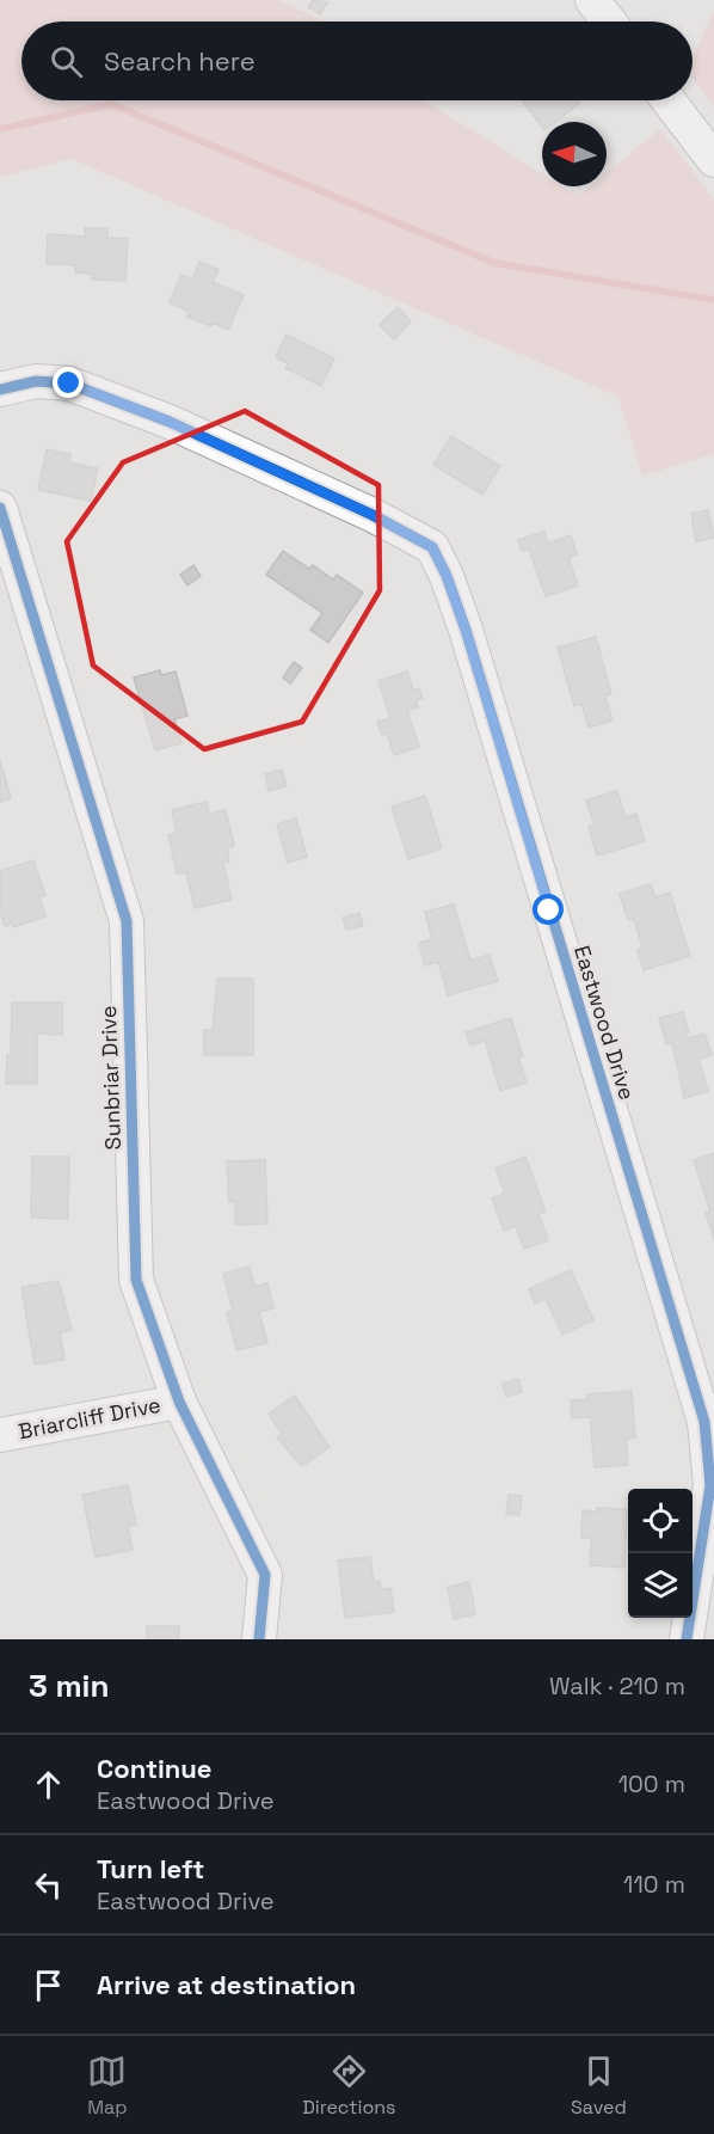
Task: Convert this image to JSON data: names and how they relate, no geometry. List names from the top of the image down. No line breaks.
{"streets":{"street":["Eastwood Drive","Sunbriar Drive","Briarcliff Drive"]},"crossings":[["Sunbriar Drive","Briarcliff Drive"]],"north":"left","page":{"search":"Search here","heading":["3 min","Walk · 210 m"],"list":[["Continue","Eastwood Drive","100 m"],["Turn left","Eastwood Drive","110 m"],"Arrive at destination"],"nav":["Map","Directions","Saved"]}}
